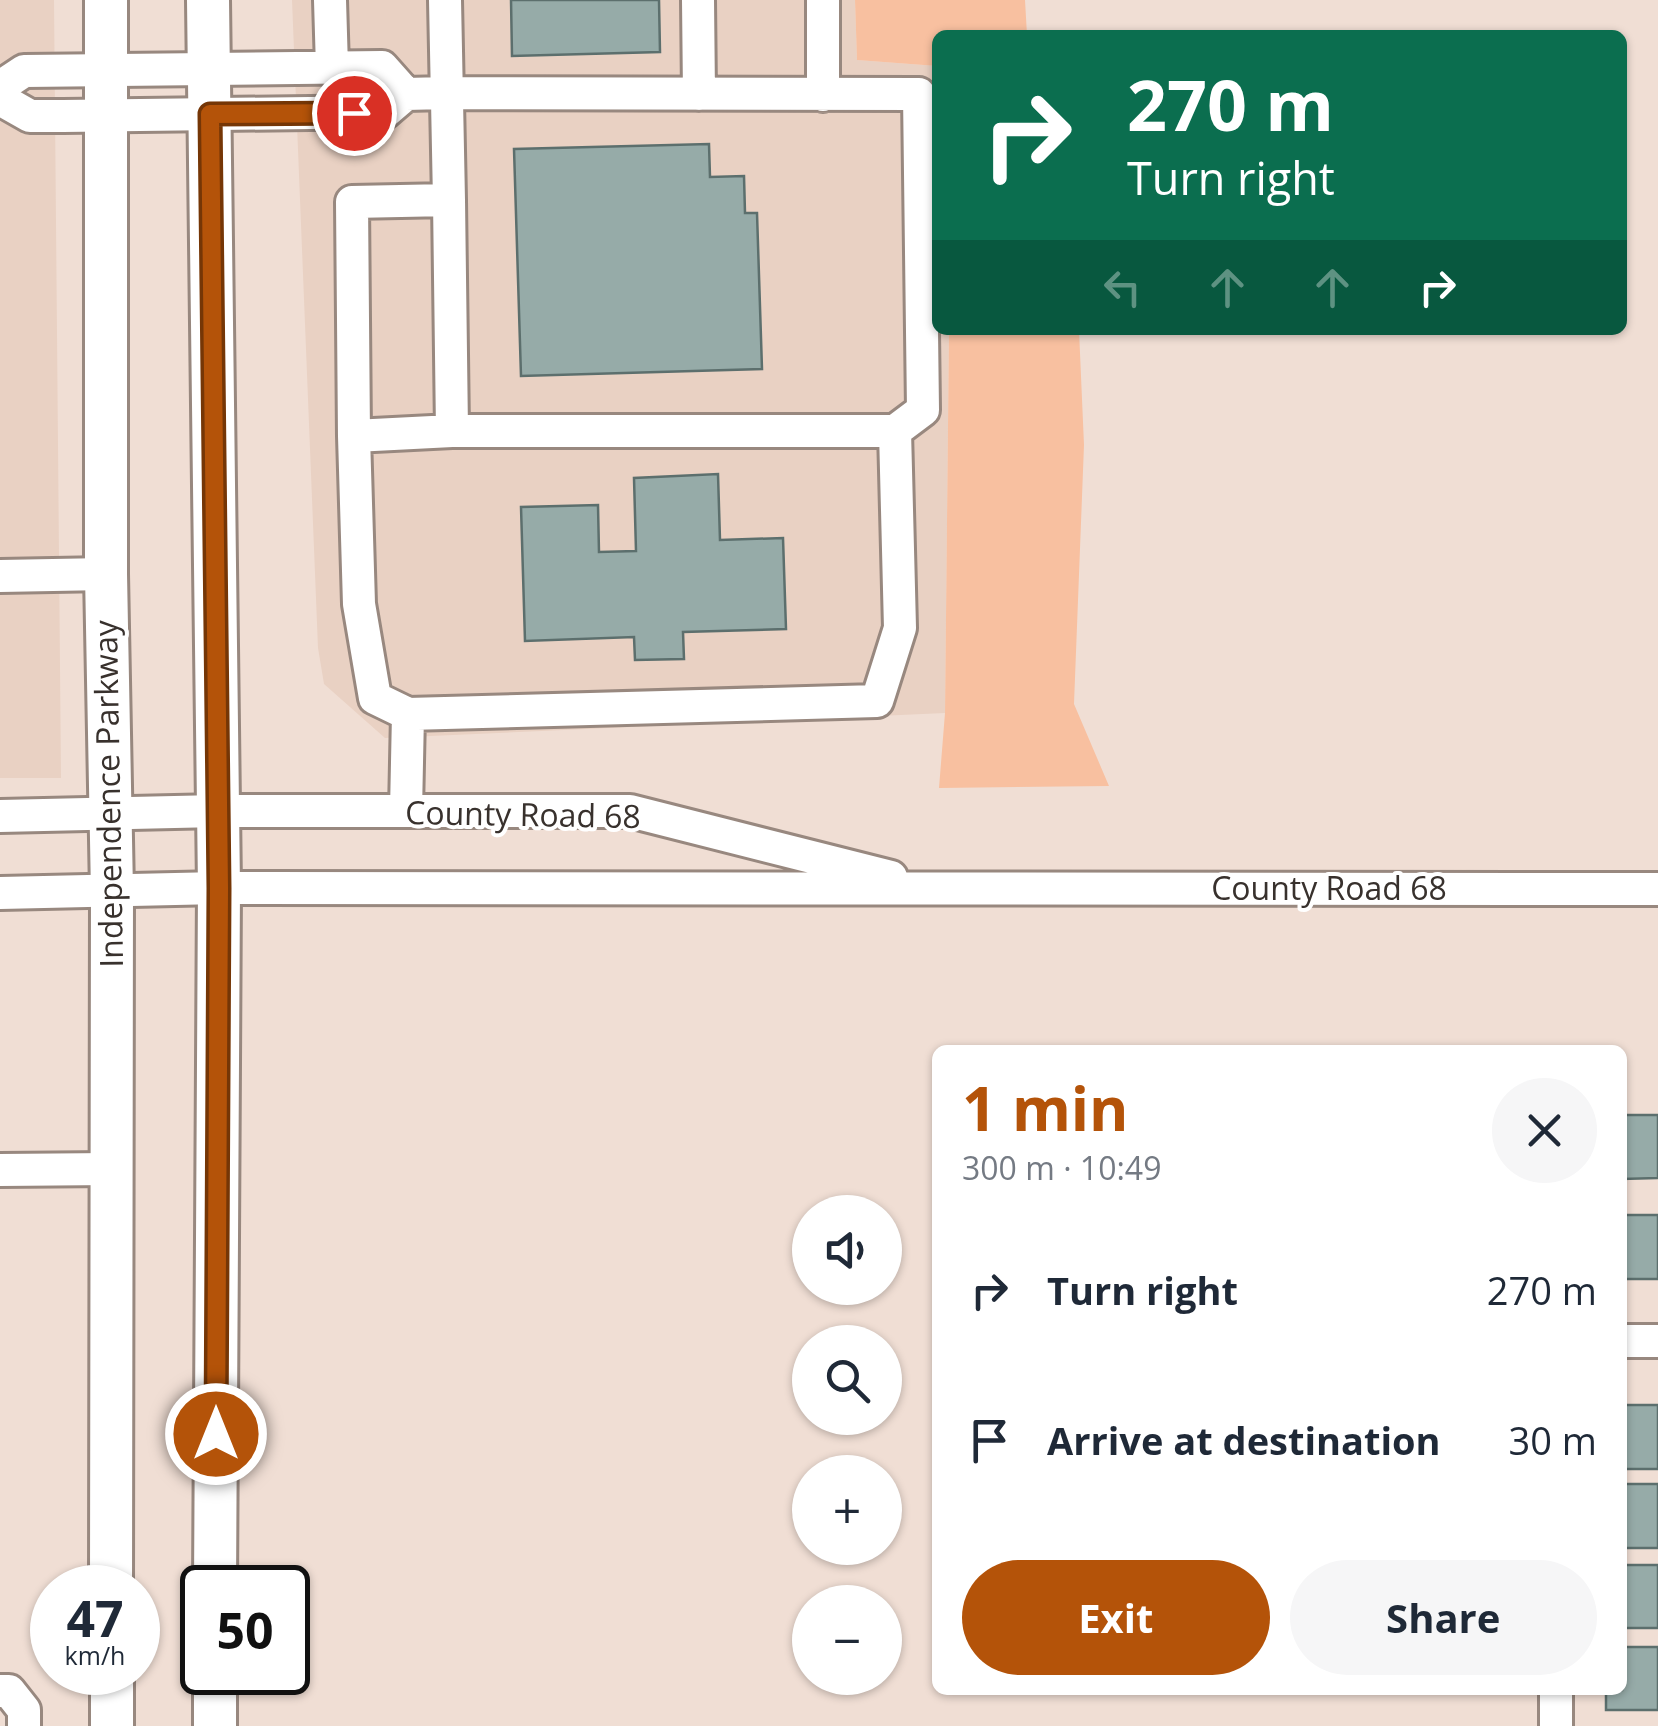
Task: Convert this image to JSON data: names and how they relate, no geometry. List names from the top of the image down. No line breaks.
{"streets":{"main road":["Independence Parkway"],"street":["County Road 68"]},"crossings":[["Independence Parkway","County Road 68"]],"page":{"turn":["270 m","Turn right"],"heading":["1 min","300 m · 10:49"],"map_buttons":["+","−"],"list":[{"name":"Turn right","value":"270 m"},{"name":"Arrive at destination","value":"30 m"}],"buttons":["Exit","Share"],"speed":"47 km/h","limit":"50"}}
